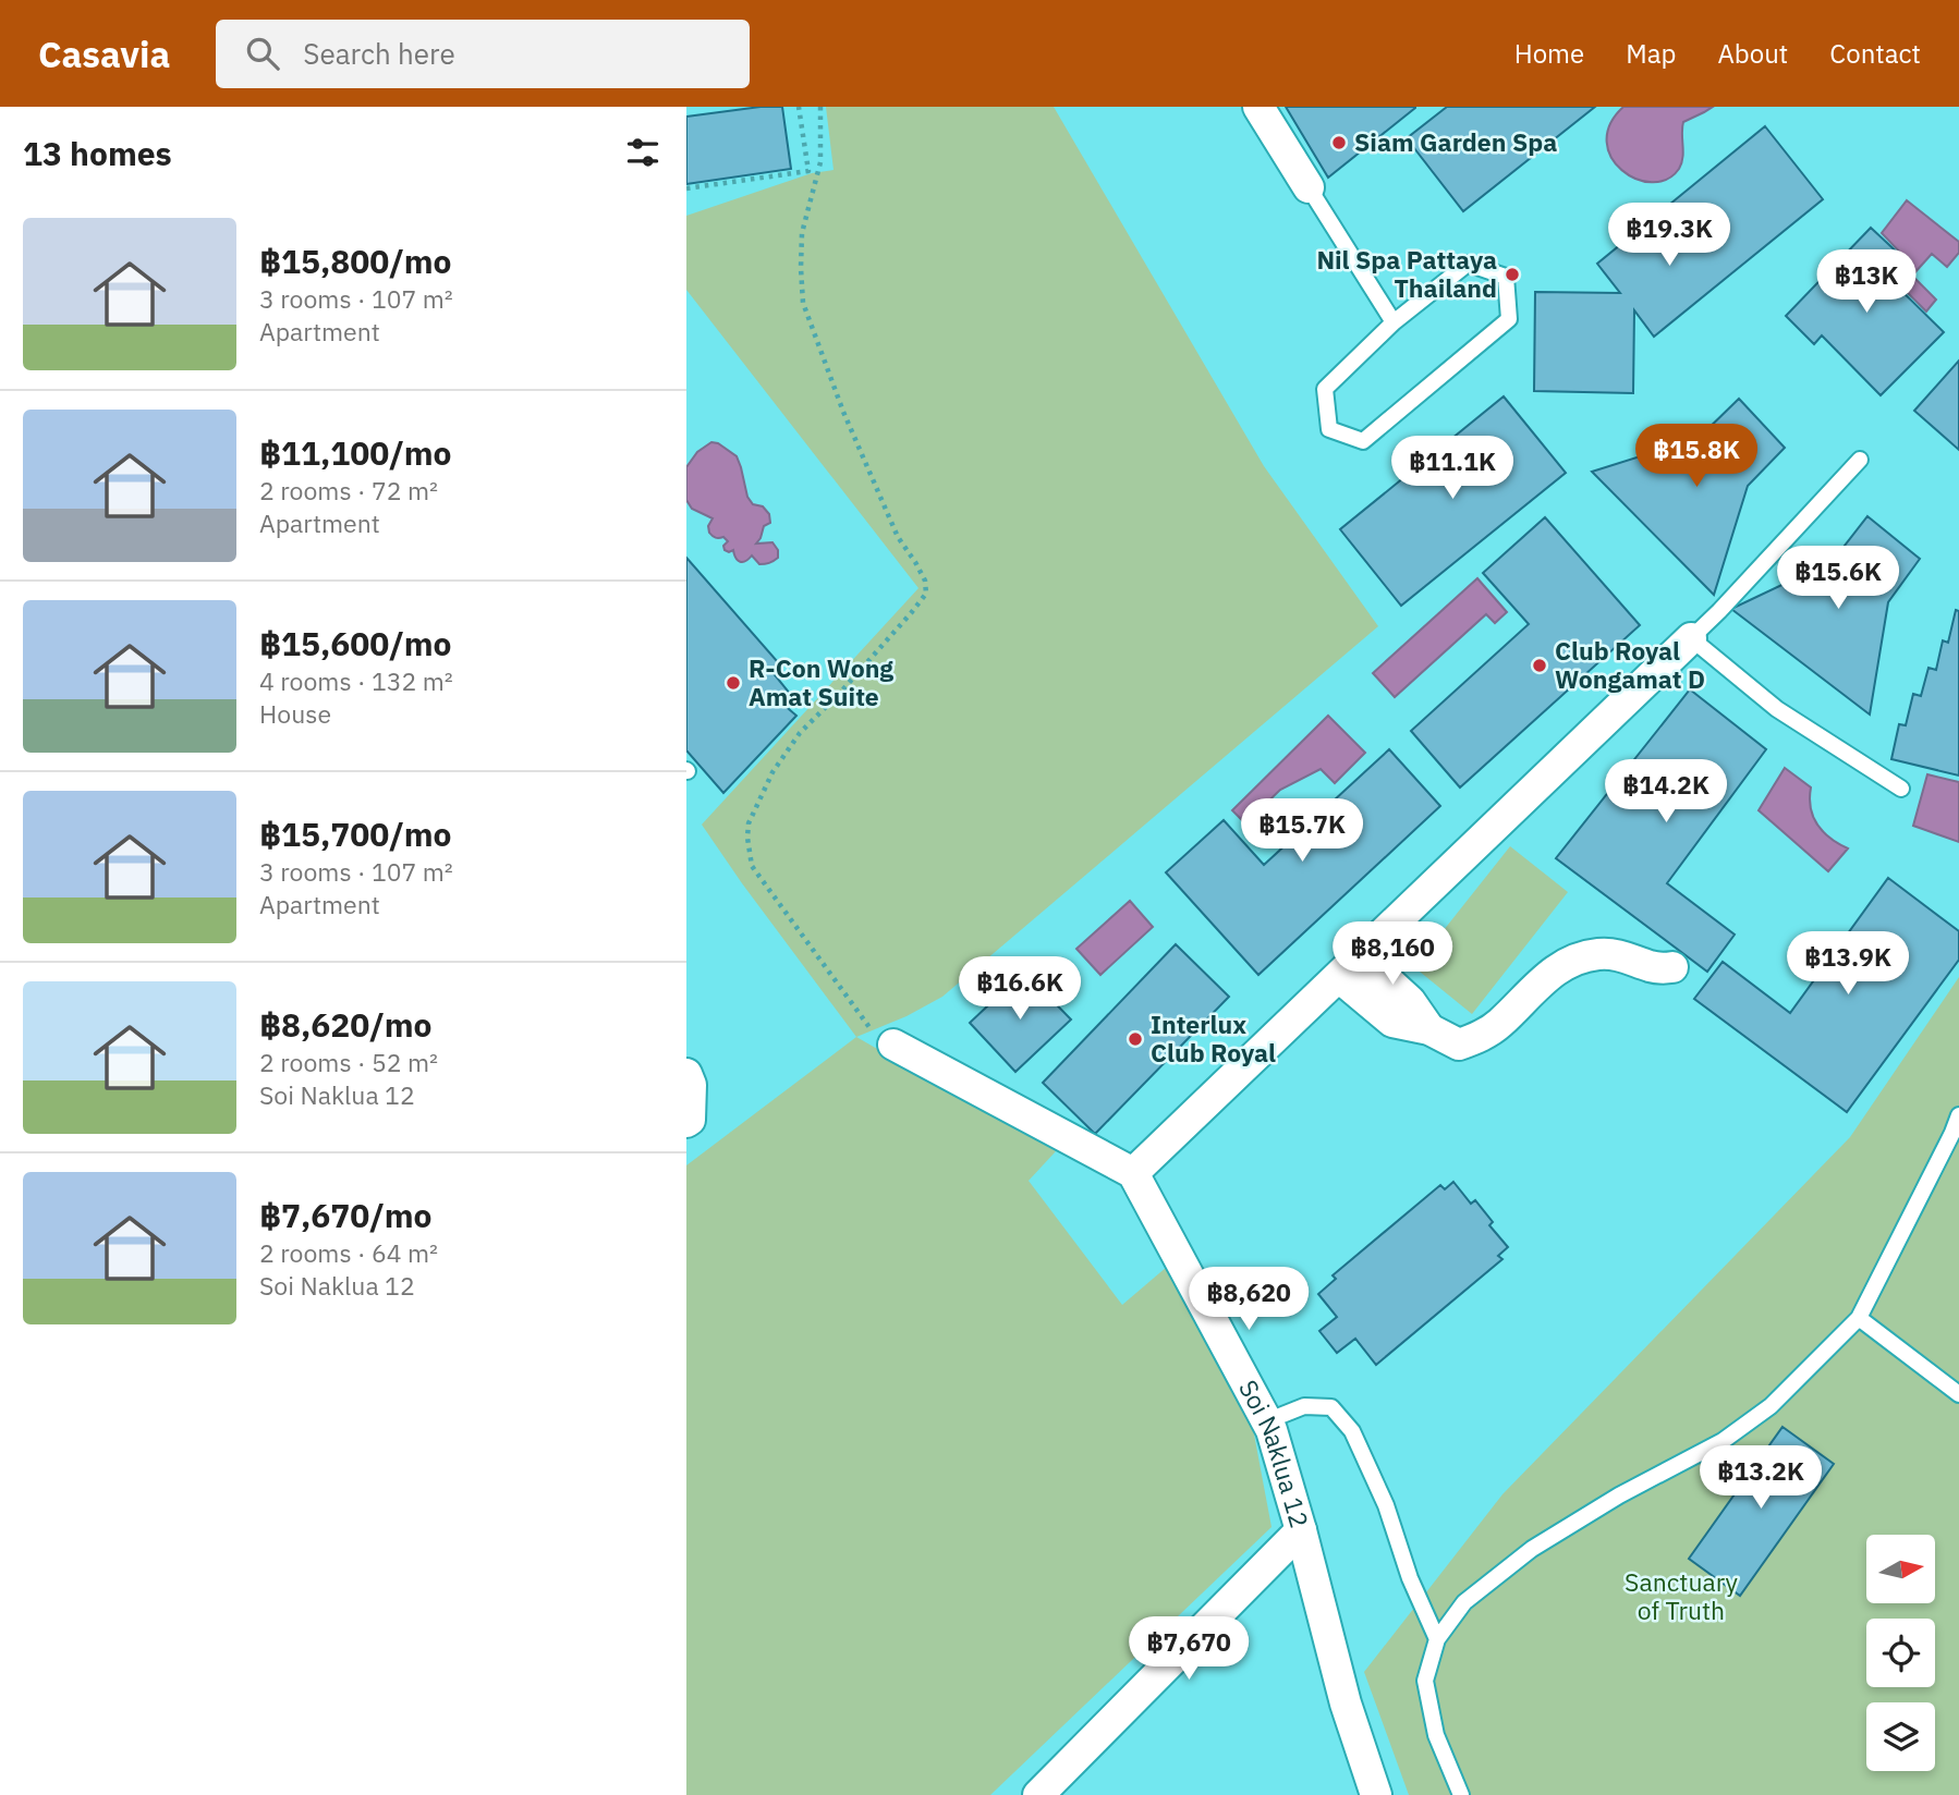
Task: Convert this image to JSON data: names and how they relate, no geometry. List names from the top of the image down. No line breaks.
{"streets":{"street":["Soi Naklua 12"]},"parks":["Sanctuary of Truth"],"places":["Siam Garden Spa","Nil Spa Pattaya Thailand","Club Royal Wongamat D","R-Con Wong Amat Suite","Interlux Club Royal"],"north":"right","page":{"header":"Casavia","search":"Search here","nav":["Home","Map","About","Contact"],"heading":"13 homes","list":[{"name":"฿15,800/mo","note":"3 rooms · 107 m² · Apartment"},{"name":"฿11,100/mo","note":"2 rooms · 72 m² · Apartment"},{"name":"฿15,600/mo","note":"4 rooms · 132 m² · House"},{"name":"฿15,700/mo","note":"3 rooms · 107 m² · Apartment"},{"name":"฿8,620/mo","note":"2 rooms · 52 m² · Soi Naklua 12"},{"name":"฿7,670/mo","note":"2 rooms · 64 m² · Soi Naklua 12"}],"price":["฿19.3K","฿13K","฿15.8K","฿11.1K","฿15.6K","฿14.2K","฿15.7K","฿8,160","฿13.9K","฿16.6K","฿8,620","฿13.2K","฿7,670"]}}
